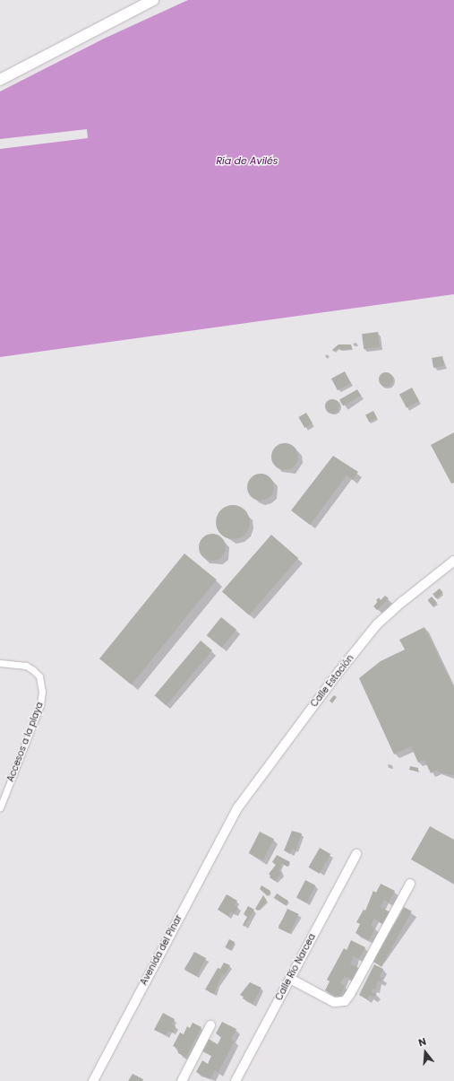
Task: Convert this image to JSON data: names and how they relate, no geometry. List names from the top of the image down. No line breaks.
{"streets":{"street":["Calle Estación","Accesos a la playa","Avenida del Pinar","Calle Río Narcea"]},"crossings":[["Calle Estación","Avenida del Pinar"]],"water":["Ría de Avilés"],"north":"top"}
